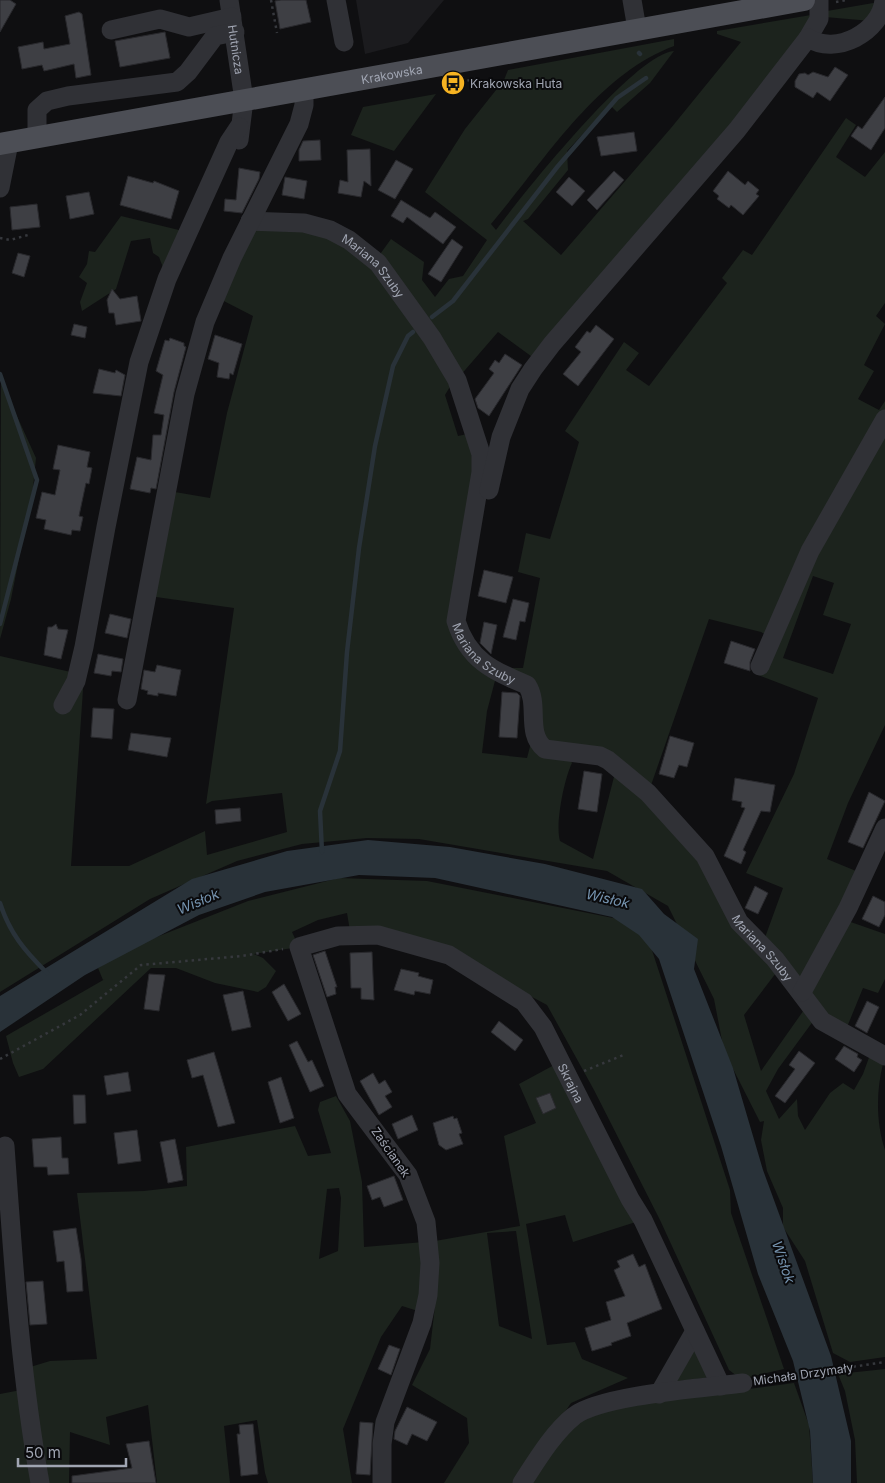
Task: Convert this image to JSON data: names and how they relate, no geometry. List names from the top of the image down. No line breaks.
{"streets":{"main road":["Krakowska"],"street":["Hutnicza","Mariana Szuby","Skrajna","Zaścianek","Michała Drzymały"]},"crossings":[["Hutnicza","Krakowska"],["Skrajna","Zaścianek"],["Skrajna","Michała Drzymały"]],"water":["Wisłok"],"places":{"bus stop":["Krakowska Huta"]},"scale_bar":"50 m"}
